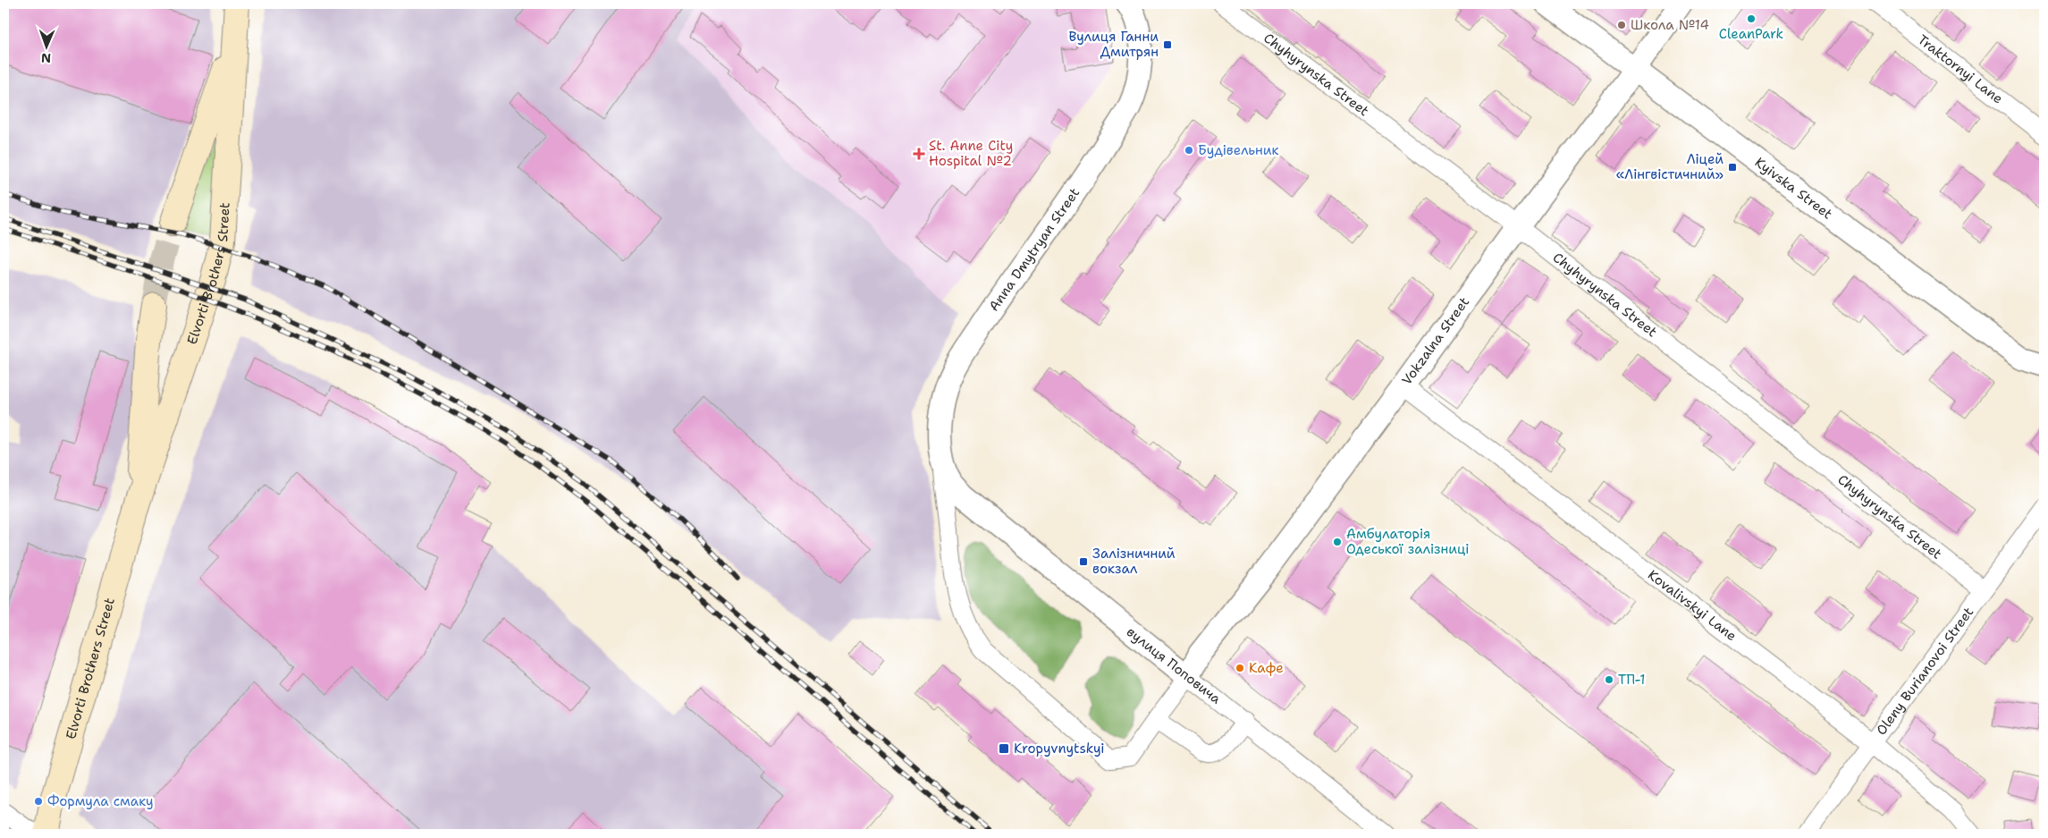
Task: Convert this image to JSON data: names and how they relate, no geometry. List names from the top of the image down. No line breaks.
{"streets":{"main road":["Elvorti Brothers Street"],"street":["Traktornyi Lane","Chyhyrynska Street","Kyivska Street","Anna Dmytryan Street","Vokzalna Street","Kovalivskyi Lane","вулиця Поповича","Oleny Burianovoi Street"]},"crossings":[["Chyhyrynska Street","Vokzalna Street"],["Chyhyrynska Street","Oleny Burianovoi Street"],["Kyivska Street","Vokzalna Street"],["Anna Dmytryan Street","вулиця Поповича"],["Vokzalna Street","Kovalivskyi Lane"],["Vokzalna Street","вулиця Поповича"],["Kovalivskyi Lane","Oleny Burianovoi Street"]],"places":{"other":["CleanPark","Школа №14","Будівельник","Амбулаторія Одеської залізниці","Кафе","ТП-1","Формула смаку"],"transit":["Вулиця Ганни Дмитрян","Ліцей «Лінгвістичний»","Залізничний вокзал","Kropyvnytskyi"],"health":["St. Anne City Hospital №2"]},"north":"bottom"}
